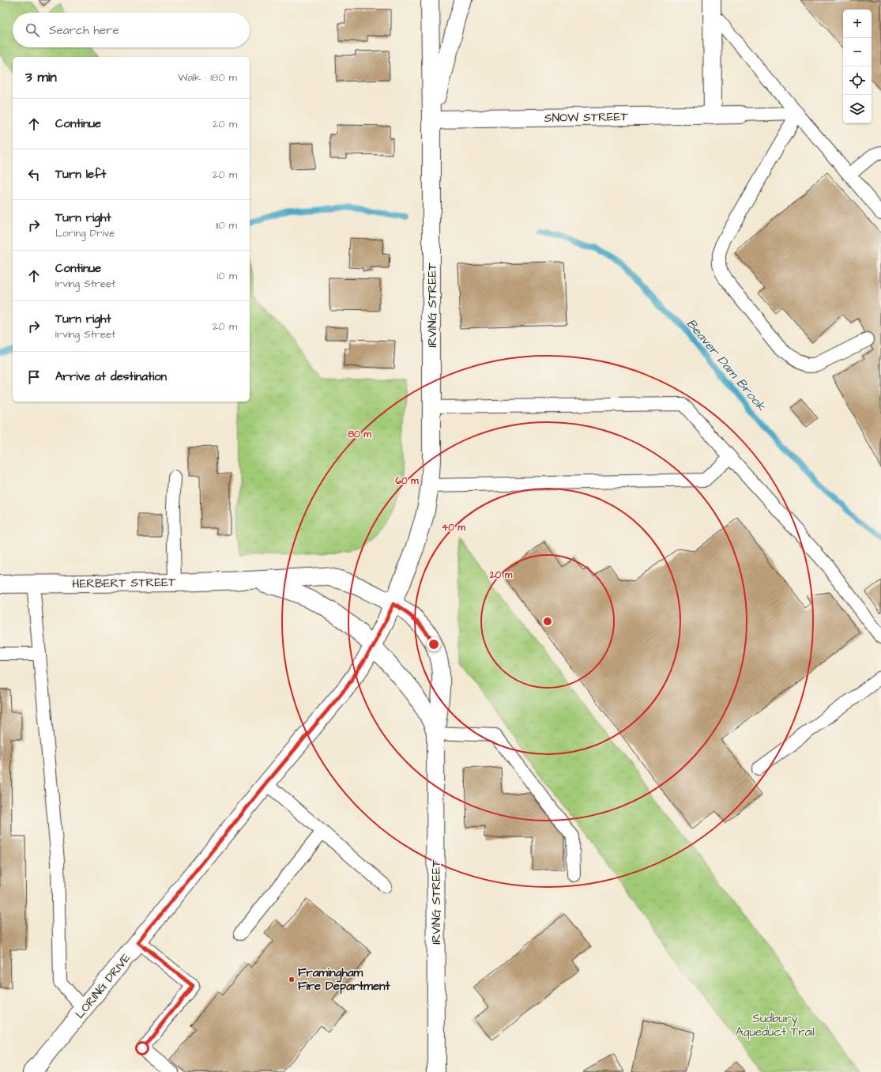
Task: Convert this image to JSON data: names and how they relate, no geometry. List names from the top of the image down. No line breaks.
{"streets":{"street":["SNOW STREET","IRVING STREET","HERBERT STREET","LORING DRIVE"]},"crossings":[["SNOW STREET","IRVING STREET"],["IRVING STREET","HERBERT STREET"],["IRVING STREET","LORING DRIVE"],["HERBERT STREET","LORING DRIVE"]],"water":["Beaver Dam Brook"],"parks":["Sudbury Aqueduct Trail"],"places":["Framingham Fire Department"],"page":{"map_buttons":["+","−"],"search":"Search here","heading":["3 min","Walk · 180 m"],"list":[["Continue","20 m"],["Turn left","20 m"],["Turn right","Loring Drive","110 m"],["Continue","Irving Street","10 m"],["Turn right","Irving Street","20 m"],"Arrive at destination"]},"rings":["80 m","60 m","40 m","20 m"]}
